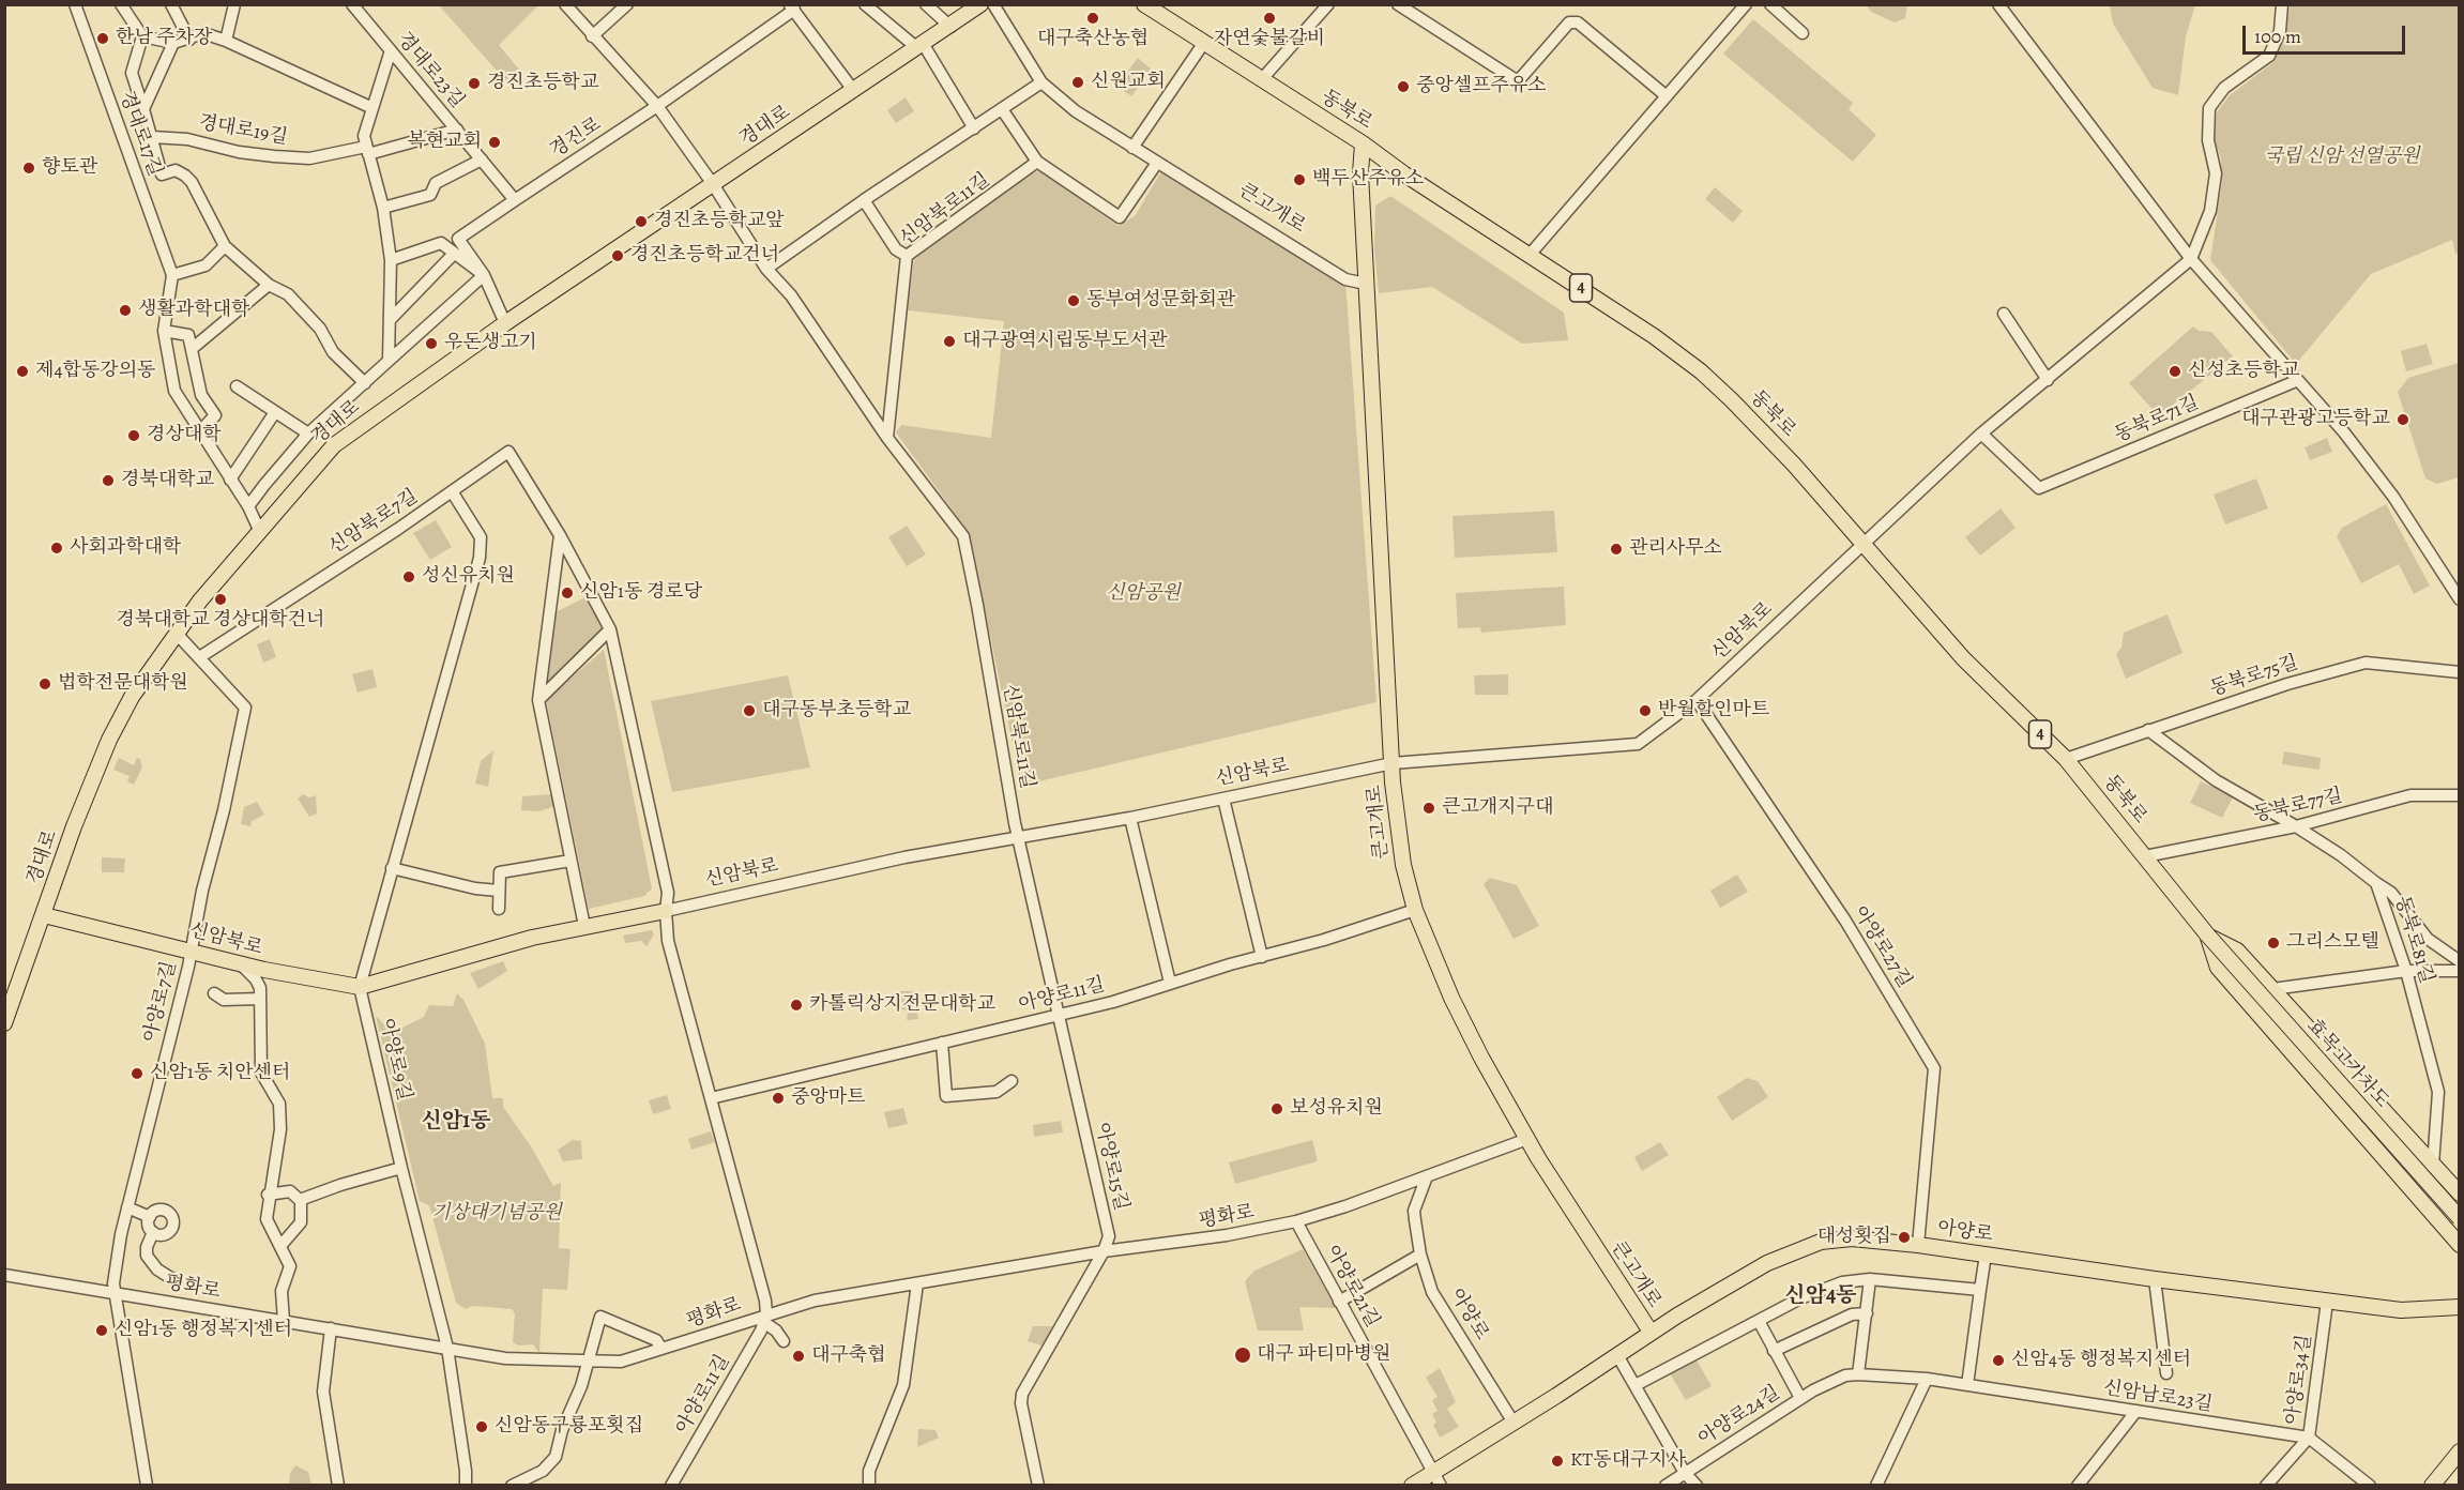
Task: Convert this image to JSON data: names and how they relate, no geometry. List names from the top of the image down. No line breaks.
{"streets":{"main road":["동북로","경대로","큰고개로","4","신암북로","효목고가차도","아양로"],"street":["경대로23길","경대로19길","경대로17길","경진로","신암북로11길","동북로71길","신암북로7길","동북로75길","동북로77길","동북로81길","아양로27길","아양로11길","아양로7길","아양로9길","아양로15길","평화로","아양로21길","아양로34길","신암남로23길","아양로24길"]},"crossings":[["경대로23길","경대로19길"],["경대로23길","경진로"],["동북로","큰고개로"],["동북로","신암북로"],["동북로","동북로75길"],["동북로","동북로77길"],["동북로","효목고가차도"],["경대로","신암북로11길"],["경대로","신암북로"],["큰고개로","신암북로"],["큰고개로","아양로11길"],["큰고개로","평화로"],["큰고개로","아양로"],["신암북로11길","신암북로"],["신암북로11길","아양로15길"],["신암북로7길","신암북로"],["신암북로7길","아양로7길"],["신암북로7길","아양로9길"],["신암북로","아양로27길"],["신암북로","아양로7길"],["신암북로","아양로9길"],["신암북로","아양로15길"],["동북로75길","동북로81길"],["동북로77길","동북로81길"],["아양로27길","아양로"],["아양로11길","아양로15길"],["아양로11길","평화로"],["아양로7길","평화로"],["아양로9길","평화로"],["아양로15길","평화로"],["평화로","아양로21길"],["아양로","아양로21길"],["아양로","아양로34길"],["아양로","아양로24길"],["아양로34길","신암남로23길"],["신암남로23길","아양로24길"]],"districts":["신암1동","신암4동"],"parks":["국립 신암 선열공원","신암공원","기상대기념공원"],"places":["대구축산농협","자연숯불갈비","한남 주차장","신원교회","경진초등학교","중앙셀프주유소","복현교회","향토관","백두산주유소","경진초등학교앞","경진초등학교건너","동부여성문화회관","생활과학대학","대구광역시립동부도서관","우돈생고기","제4합동강의동","신성초등학교","대구관광고등학교","경상대학","경북대학교","사회과학대학","관리사무소","성신유치원","신암1동 경로당","경북대학교 경상대학건너","법학전문대학원","대구동부초등학교","반월할인마트","큰고개지구대","그리스모텔","카톨릭상지전문대학교","신암1동 치안센터","중앙마트","보성유치원","대성횟집","신암1동 행정복지센터","대구 파티마병원","대구축협","신암4동 행정복지센터","신암동구룡포횟집","KT동대구지사"],"scale_bar":"100 m"}
